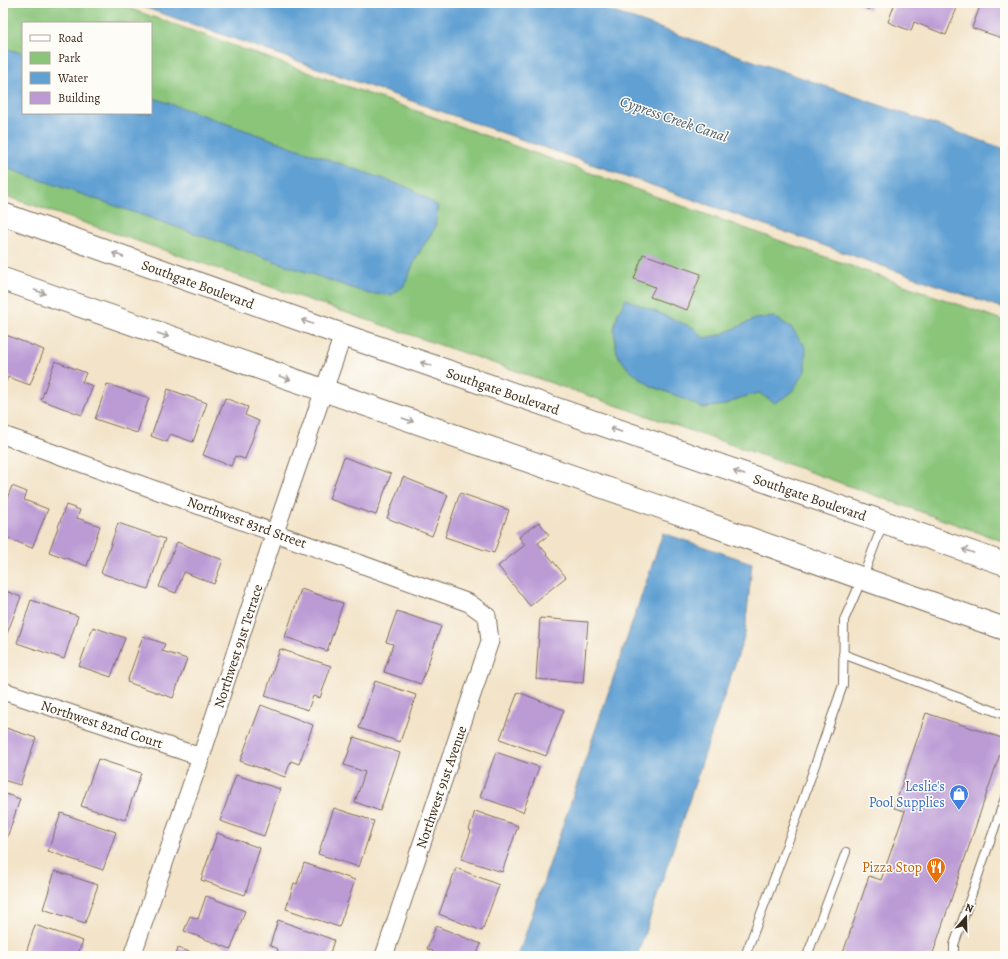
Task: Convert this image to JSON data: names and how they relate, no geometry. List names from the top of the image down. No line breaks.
{"streets":{"main road":["Southgate Boulevard"],"street":["Northwest 83rd Street","Northwest 91st Terrace","Northwest 82nd Court","Northwest 91st Avenue"]},"crossings":[["Southgate Boulevard","Northwest 91st Terrace"],["Northwest 83rd Street","Northwest 91st Terrace"],["Northwest 83rd Street","Northwest 91st Avenue"],["Northwest 91st Terrace","Northwest 82nd Court"]],"water":["Cypress Creek Canal"],"places":{"shop":["Leslie's Pool Supplies"],"restaurant":["Pizza Stop"]},"legend":["Road","Park","Water","Building"],"north":"top"}
